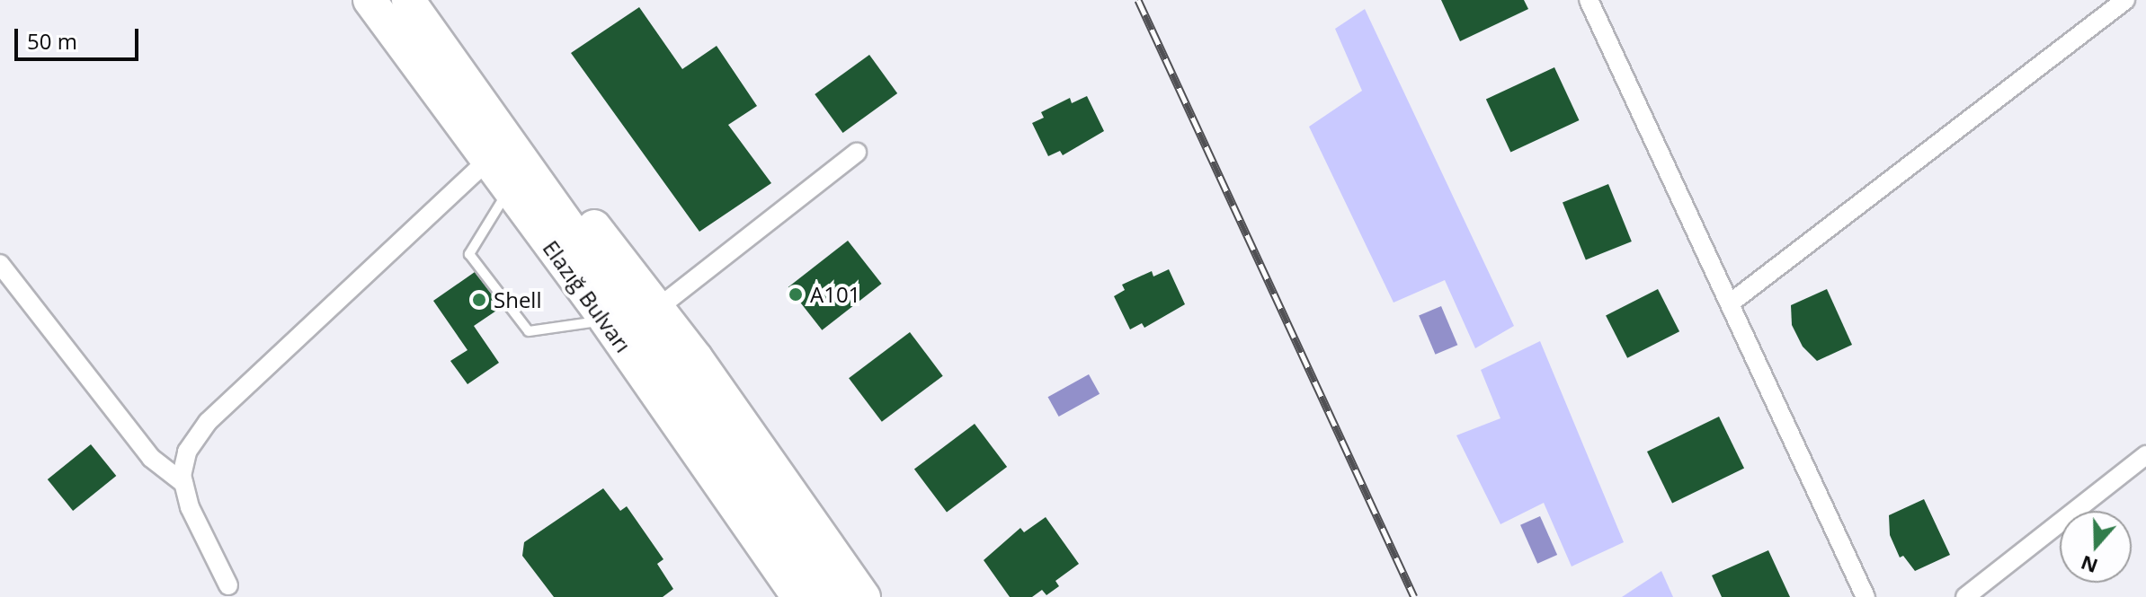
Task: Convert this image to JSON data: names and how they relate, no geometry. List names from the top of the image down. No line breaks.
{"streets":{"highway":["Elazığ Bulvarı"]},"places":["A101","Shell"],"scale_bar":"50 m","north":"bottom"}
